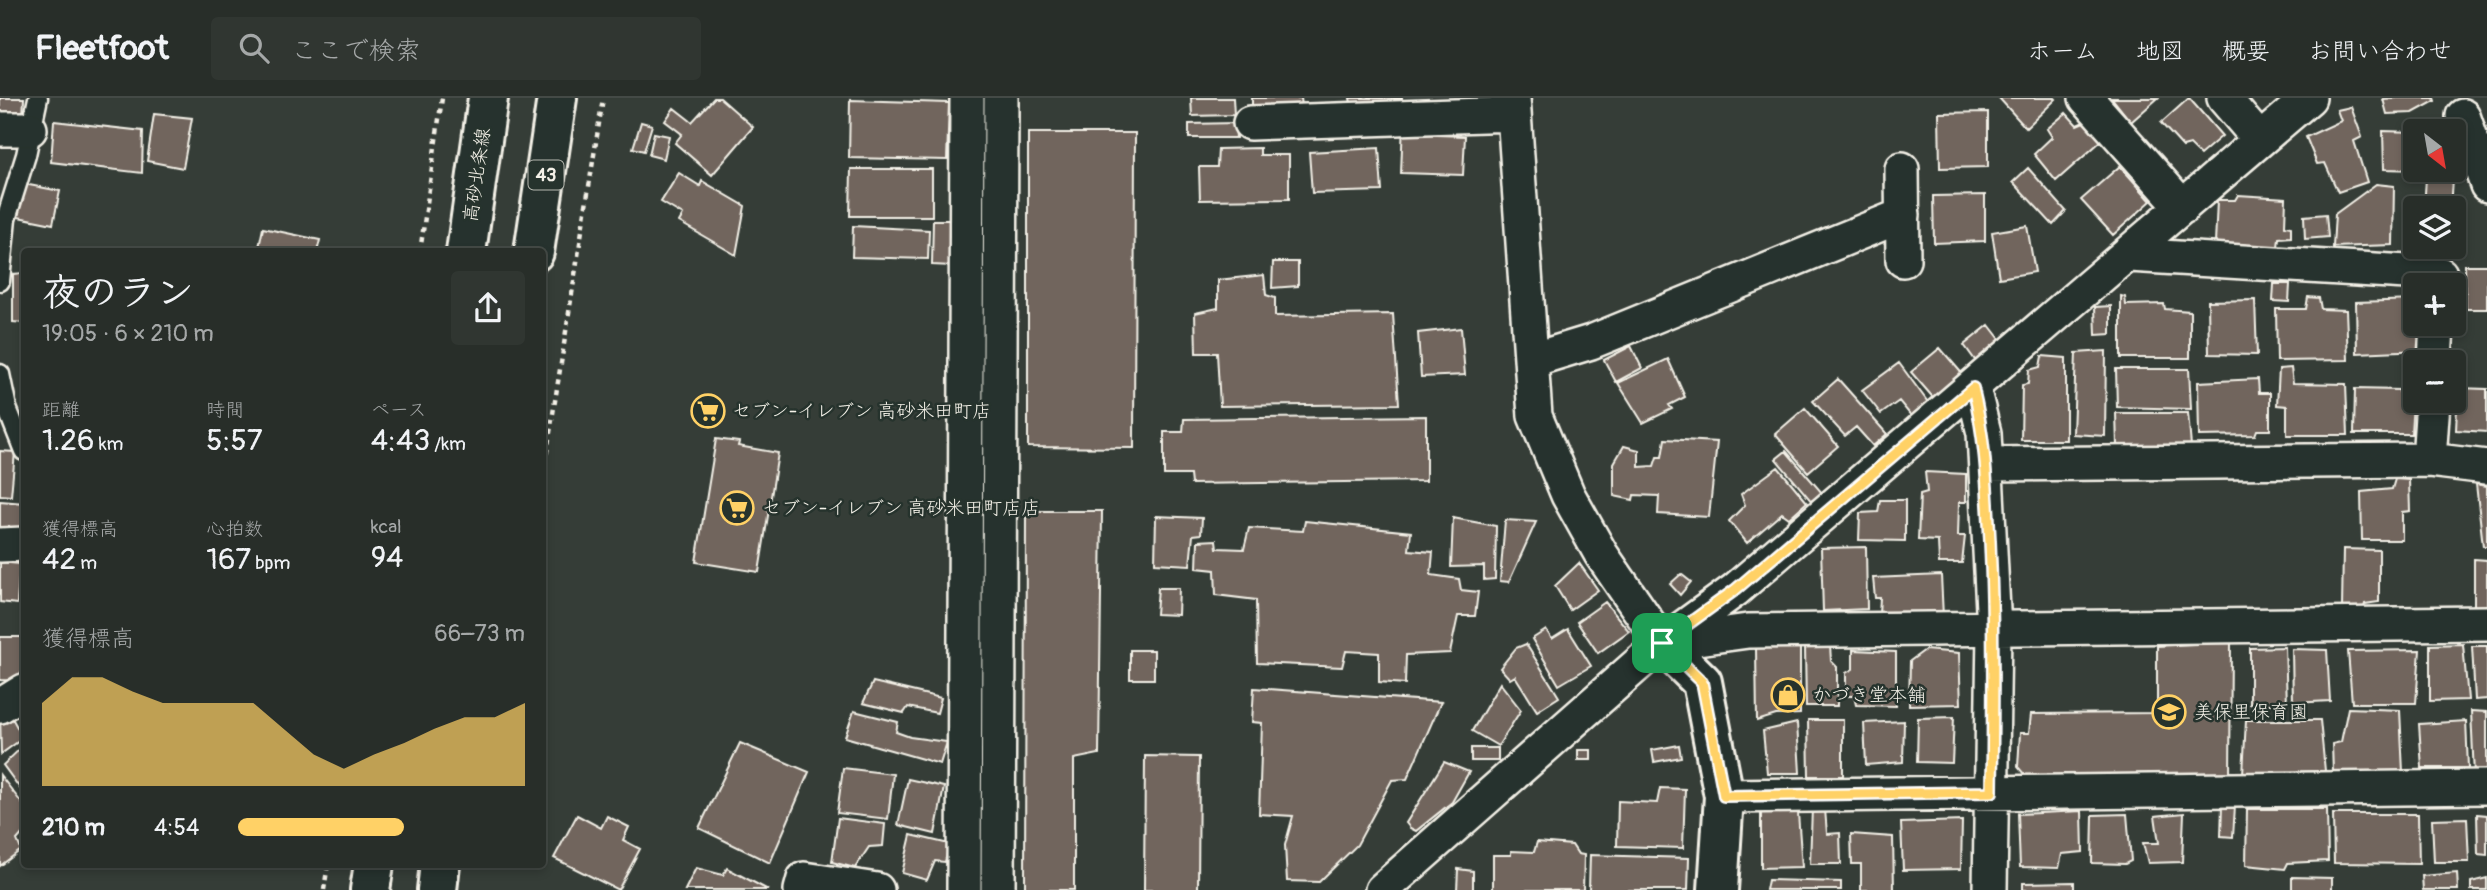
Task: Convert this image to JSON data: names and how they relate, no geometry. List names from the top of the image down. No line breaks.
{"streets":{"main road":["高砂北条線","43"]},"places":{"supermarket":["セブン-イレブン 高砂米田町店","セブン-イレブン 高砂米田町店店"],"shop":["かづき堂本舗"],"school or university":["美保里保育園"]},"north":"bottom right","page":{"header":"Fleetfoot","search":"ここで検索","nav":["ホーム","地図","概要","お問い合わせ"],"map_buttons":["+","−"],"heading":["夜のラン","19:05 · 6 × 210 m"],"stats":[["距離","1.26 km"],["時間","5:57"],["ペース","4:43 /km"],["獲得標高","42 m"],["心拍数","167 bpm"],["kcal","94"]],"chart":["獲得標高","66–73 m"],"list":[{"name":"210 m","note":"4:54"}]}}
